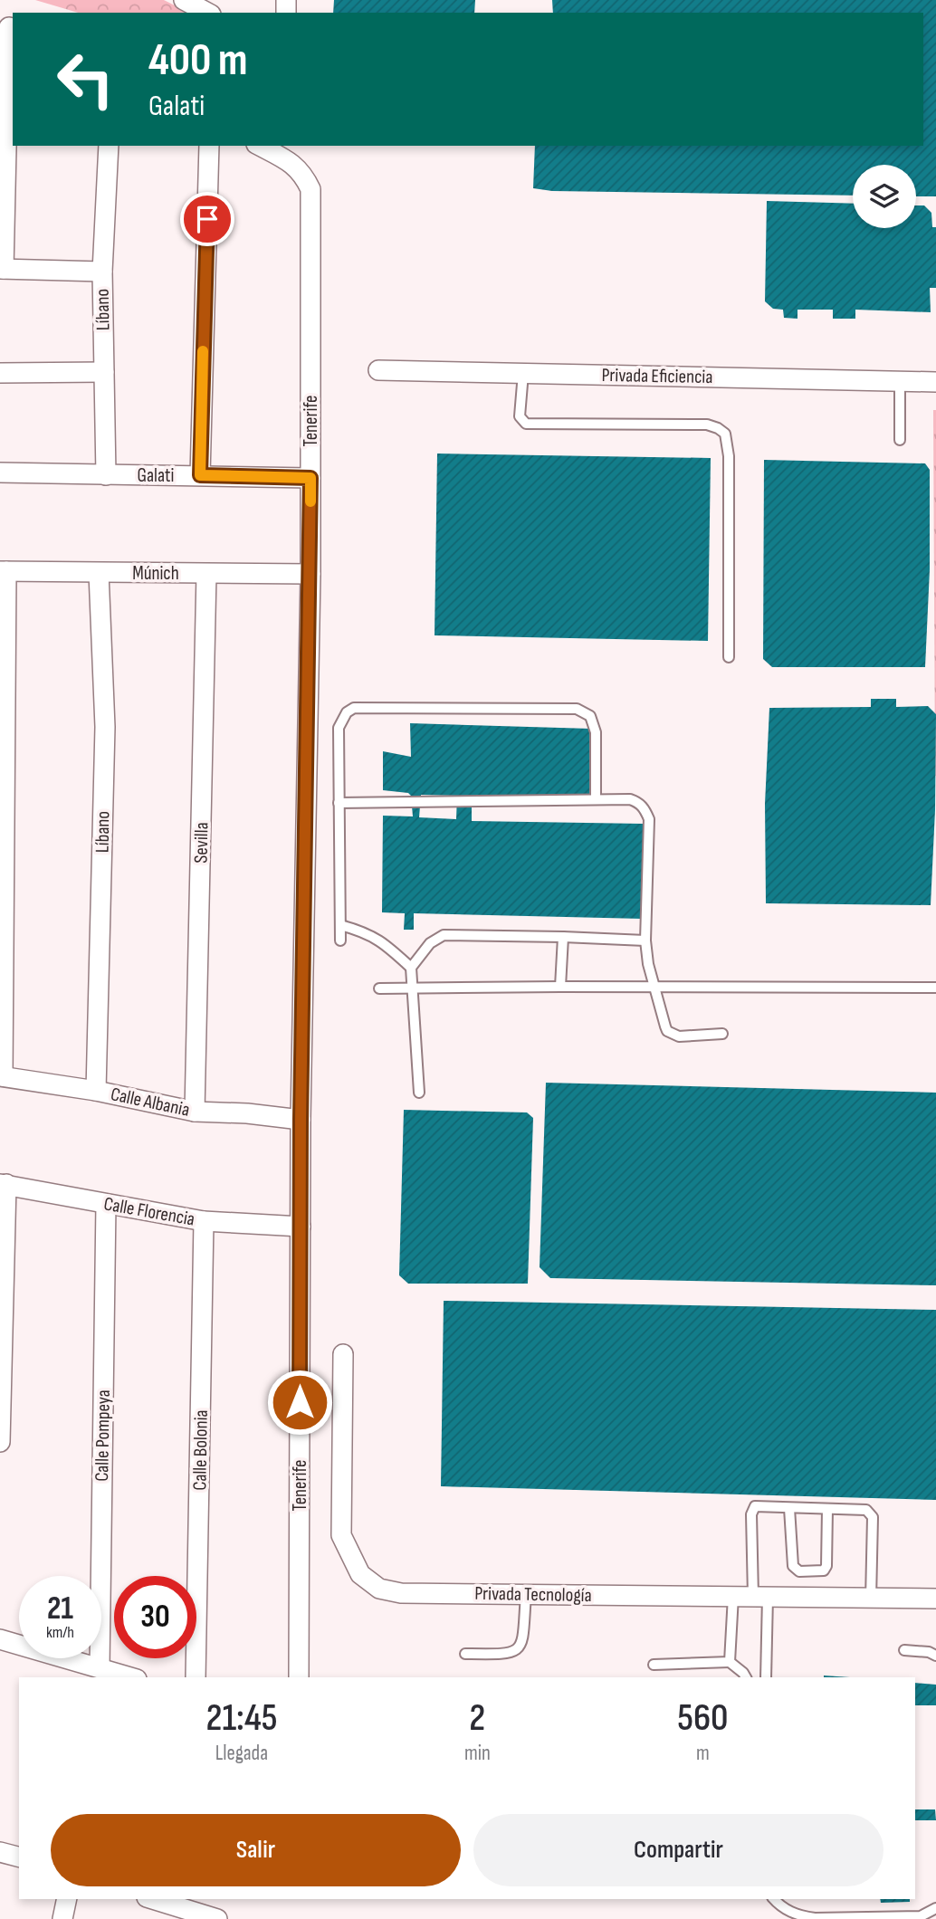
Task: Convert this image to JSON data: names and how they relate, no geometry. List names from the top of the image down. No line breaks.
{"streets":{"street":["Líbano","Privada Eficiencia","Tenerife","Galati","Múnich","Sevilla","Calle Albania","Calle Florencia","Calle Pompeya","Calle Bolonia","Privada Tecnología"]},"crossings":[["Líbano","Galati"],["Líbano","Múnich"],["Líbano","Calle Albania"],["Tenerife","Galati"],["Tenerife","Múnich"],["Tenerife","Calle Albania"],["Tenerife","Calle Florencia"],["Múnich","Sevilla"],["Sevilla","Calle Albania"],["Calle Florencia","Calle Pompeya"],["Calle Florencia","Calle Bolonia"]],"page":{"turn":["400 m","Galati"],"speed":"21 km/h","limit":"30","eta":["21:45","Llegada","2","min","560","m"],"buttons":["Salir","Compartir"]}}
